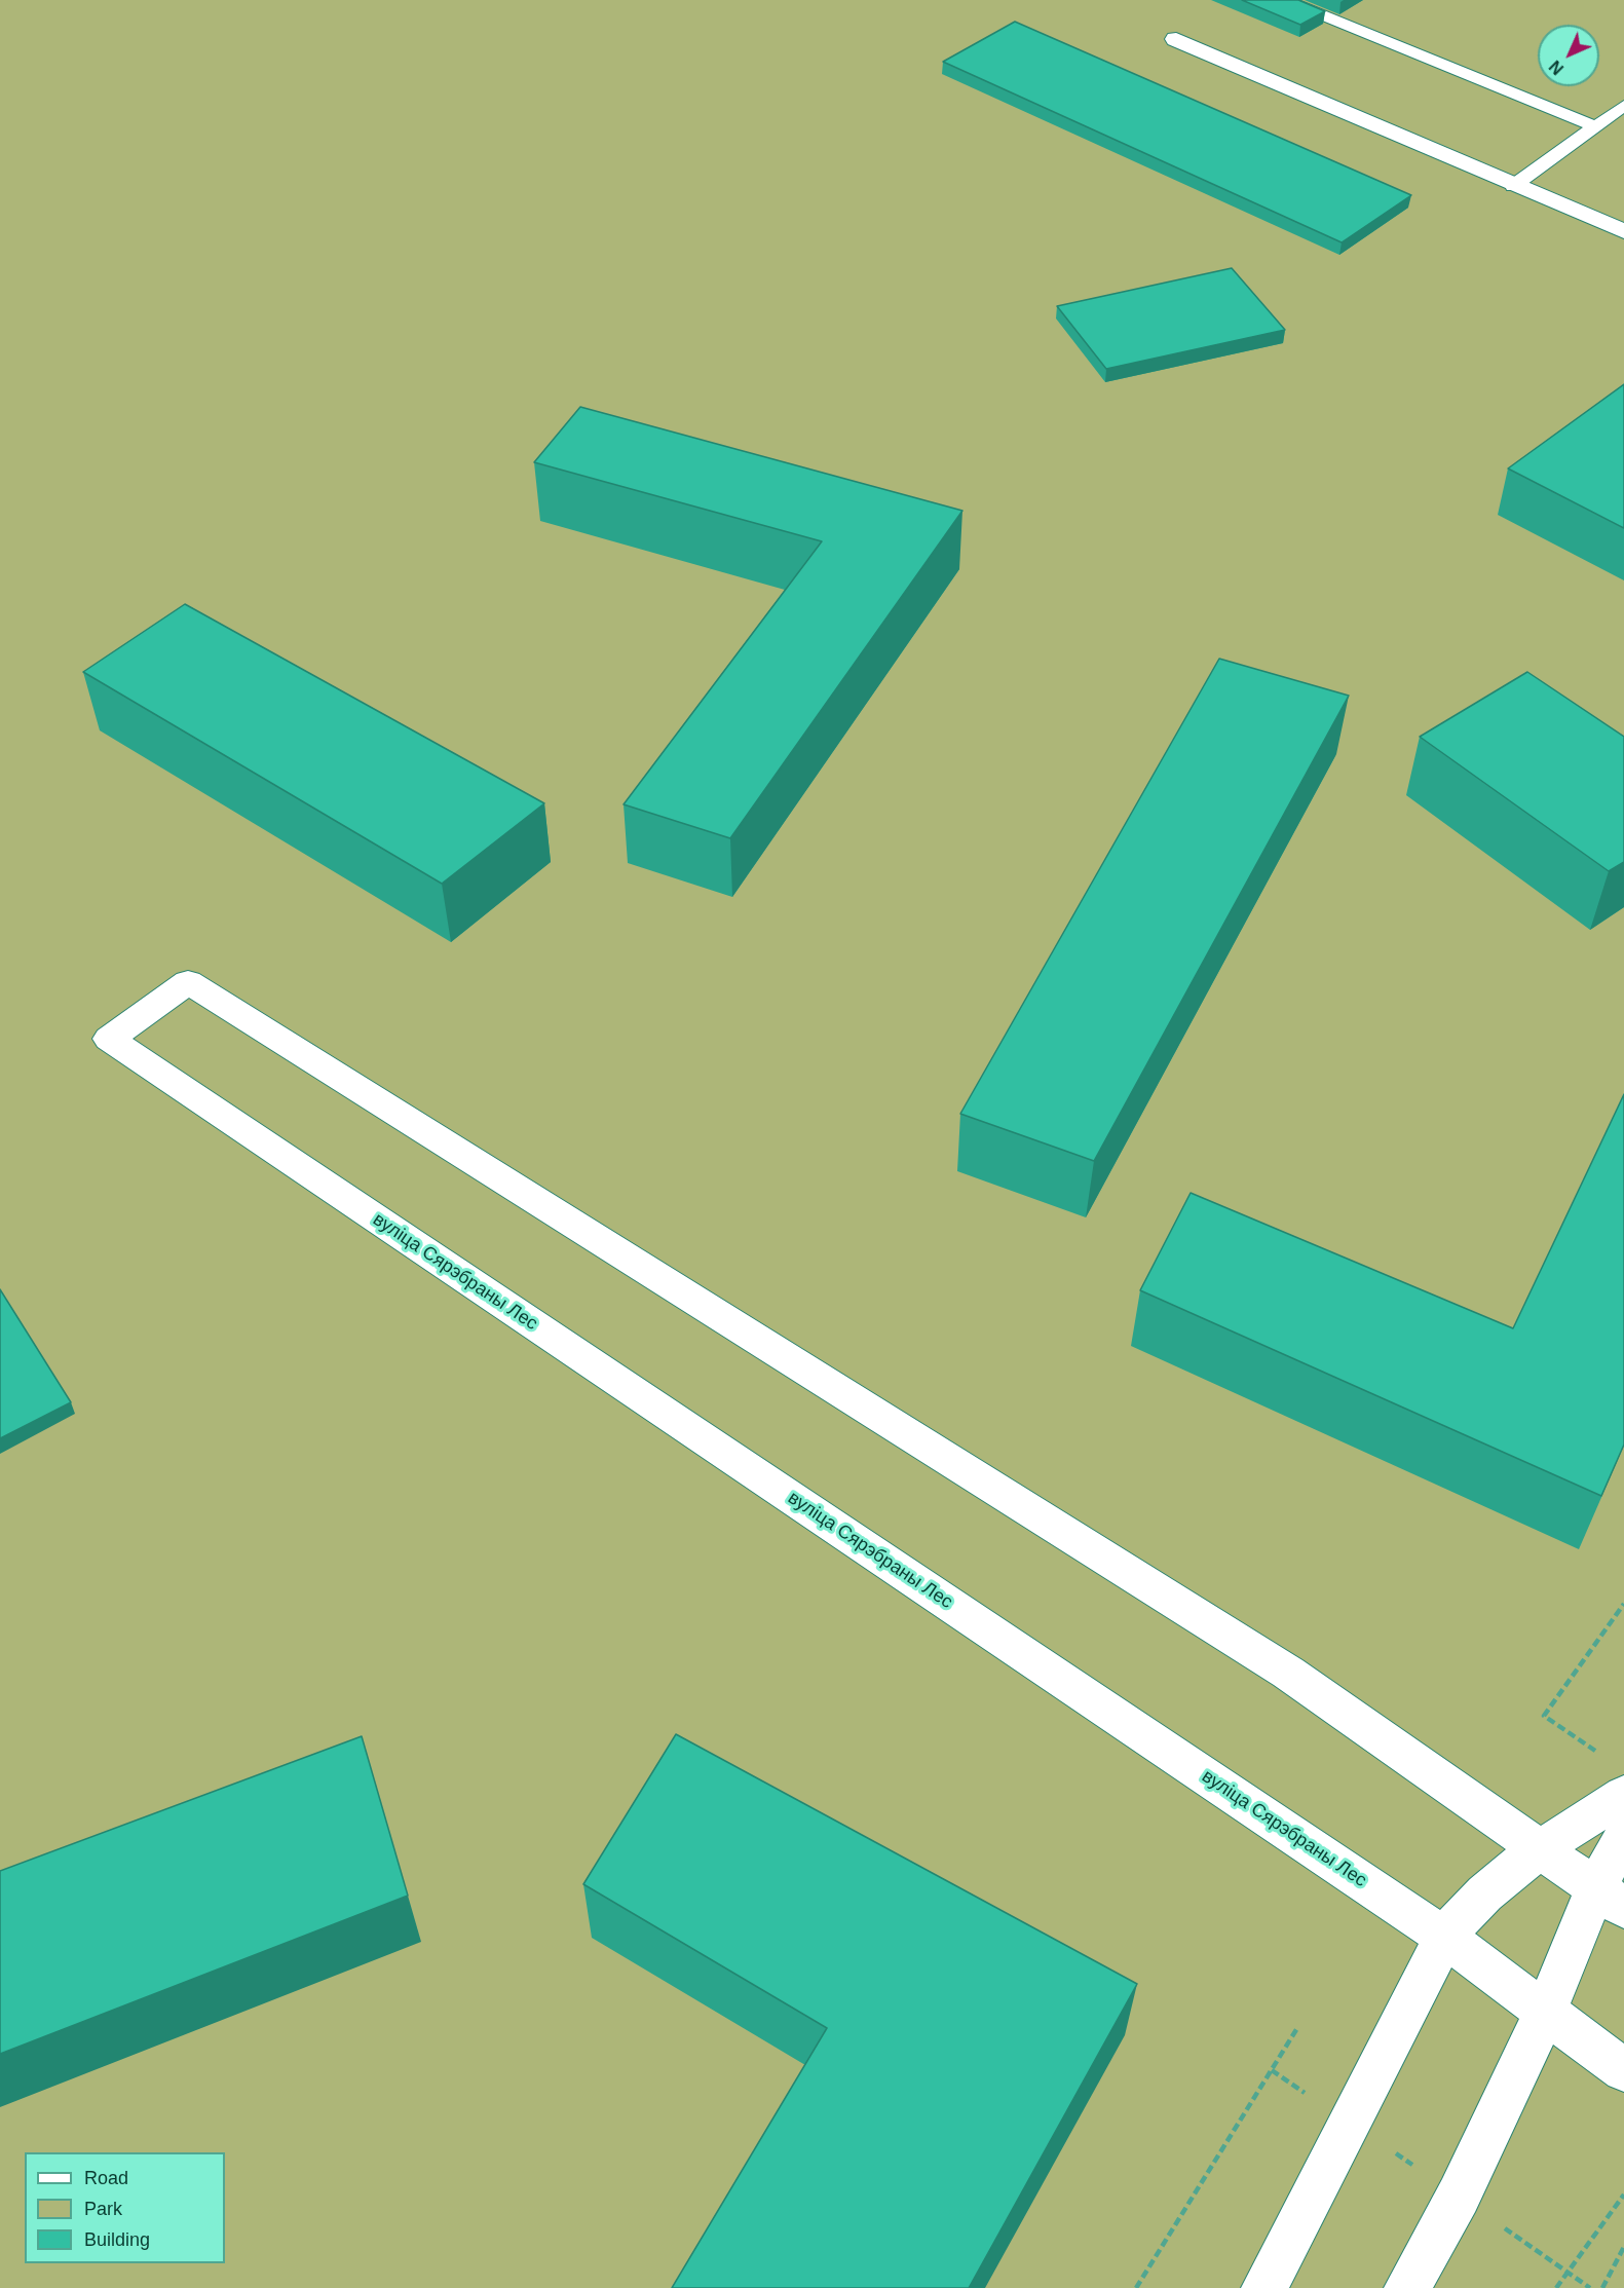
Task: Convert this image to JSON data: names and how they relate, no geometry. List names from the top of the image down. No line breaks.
{"streets":{"street":["вуліца Сярэбраны Лес"]},"legend":["Road","Park","Building"],"north":"bottom left"}
